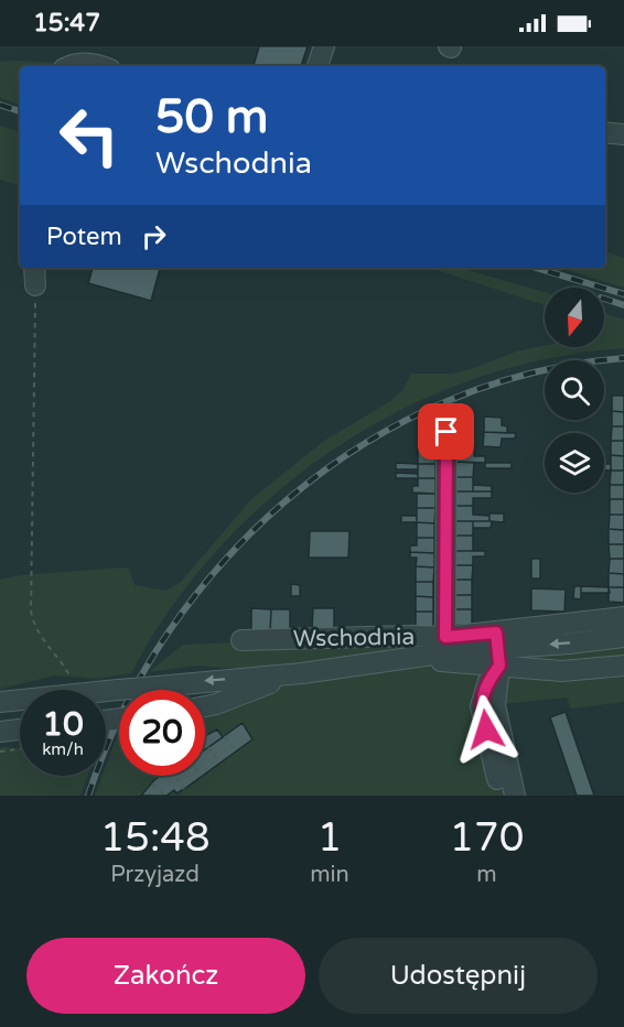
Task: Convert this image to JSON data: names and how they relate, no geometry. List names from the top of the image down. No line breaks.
{"streets":{"street":["Wschodnia"]},"north":"bottom","page":{"status":"15:47","turn":["50 m","Wschodnia"],"then":"Potem","speed":"10 km/h","limit":"20","eta":["15:48","Przyjazd","1","min","170","m"],"buttons":["Zakończ","Udostępnij"]}}
